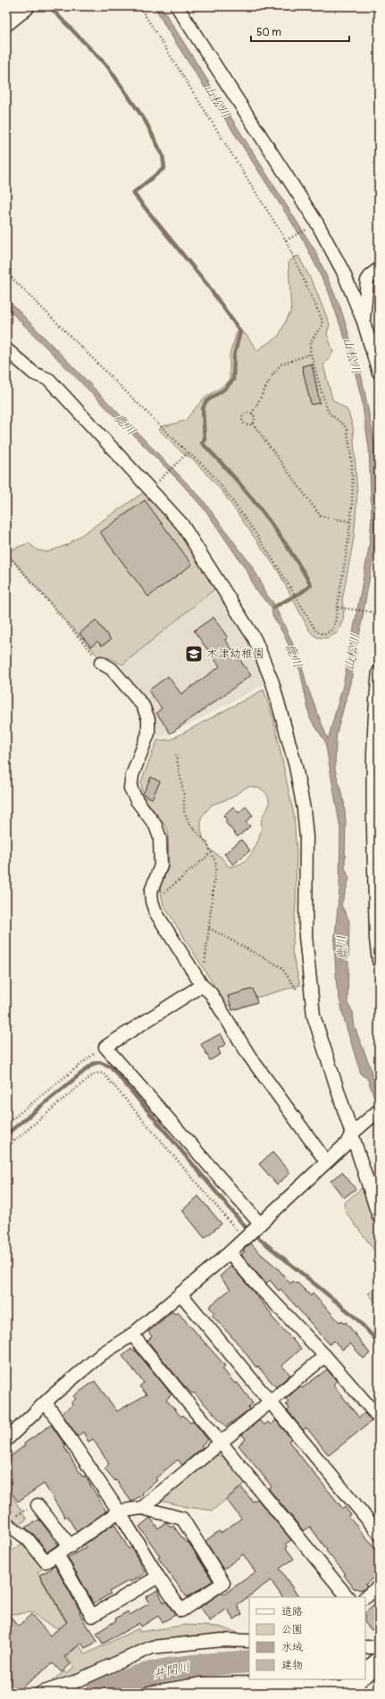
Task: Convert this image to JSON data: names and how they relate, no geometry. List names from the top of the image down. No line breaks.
{"water":["山松川","鹿川","井関川"],"places":{"school or university":["木津幼稚園"]},"legend":["道路","公園","水域","建物"],"scale_bar":"50 m"}
